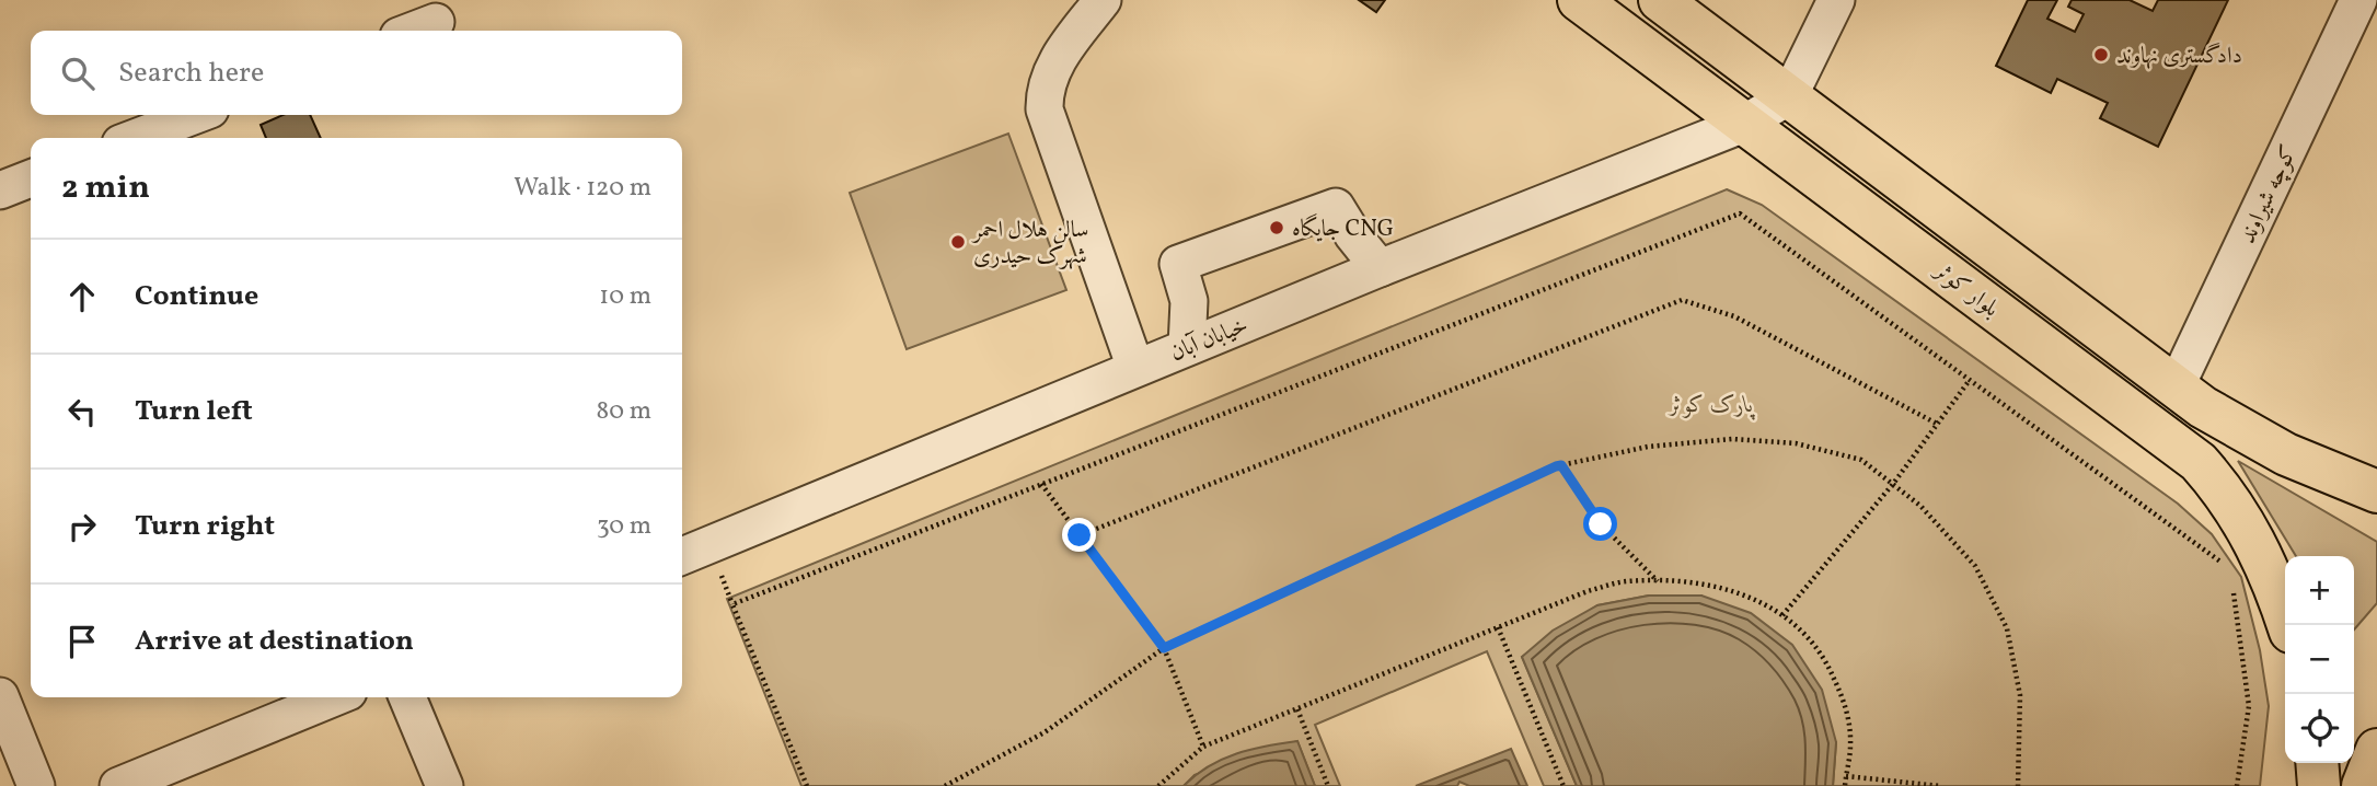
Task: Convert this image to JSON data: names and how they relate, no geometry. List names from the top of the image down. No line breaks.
{"streets":{"main road":["بلوار کوثر"],"street":["کوچه شیراوند","خیابان آبان"]},"crossings":[["کوچه شیراوند","بلوار کوثر"],["بلوار کوثر","خیابان آبان"]],"parks":["پارک کوثر"],"places":["دادگستری نهاوند","جایگاه CNG","سالن هلال احمر شهرک حیدری"],"page":{"search":"Search here","heading":["2 min","Walk · 120 m"],"list":[["Continue","10 m"],["Turn left","80 m"],["Turn right","30 m"],"Arrive at destination"],"map_buttons":["+","−"]}}
